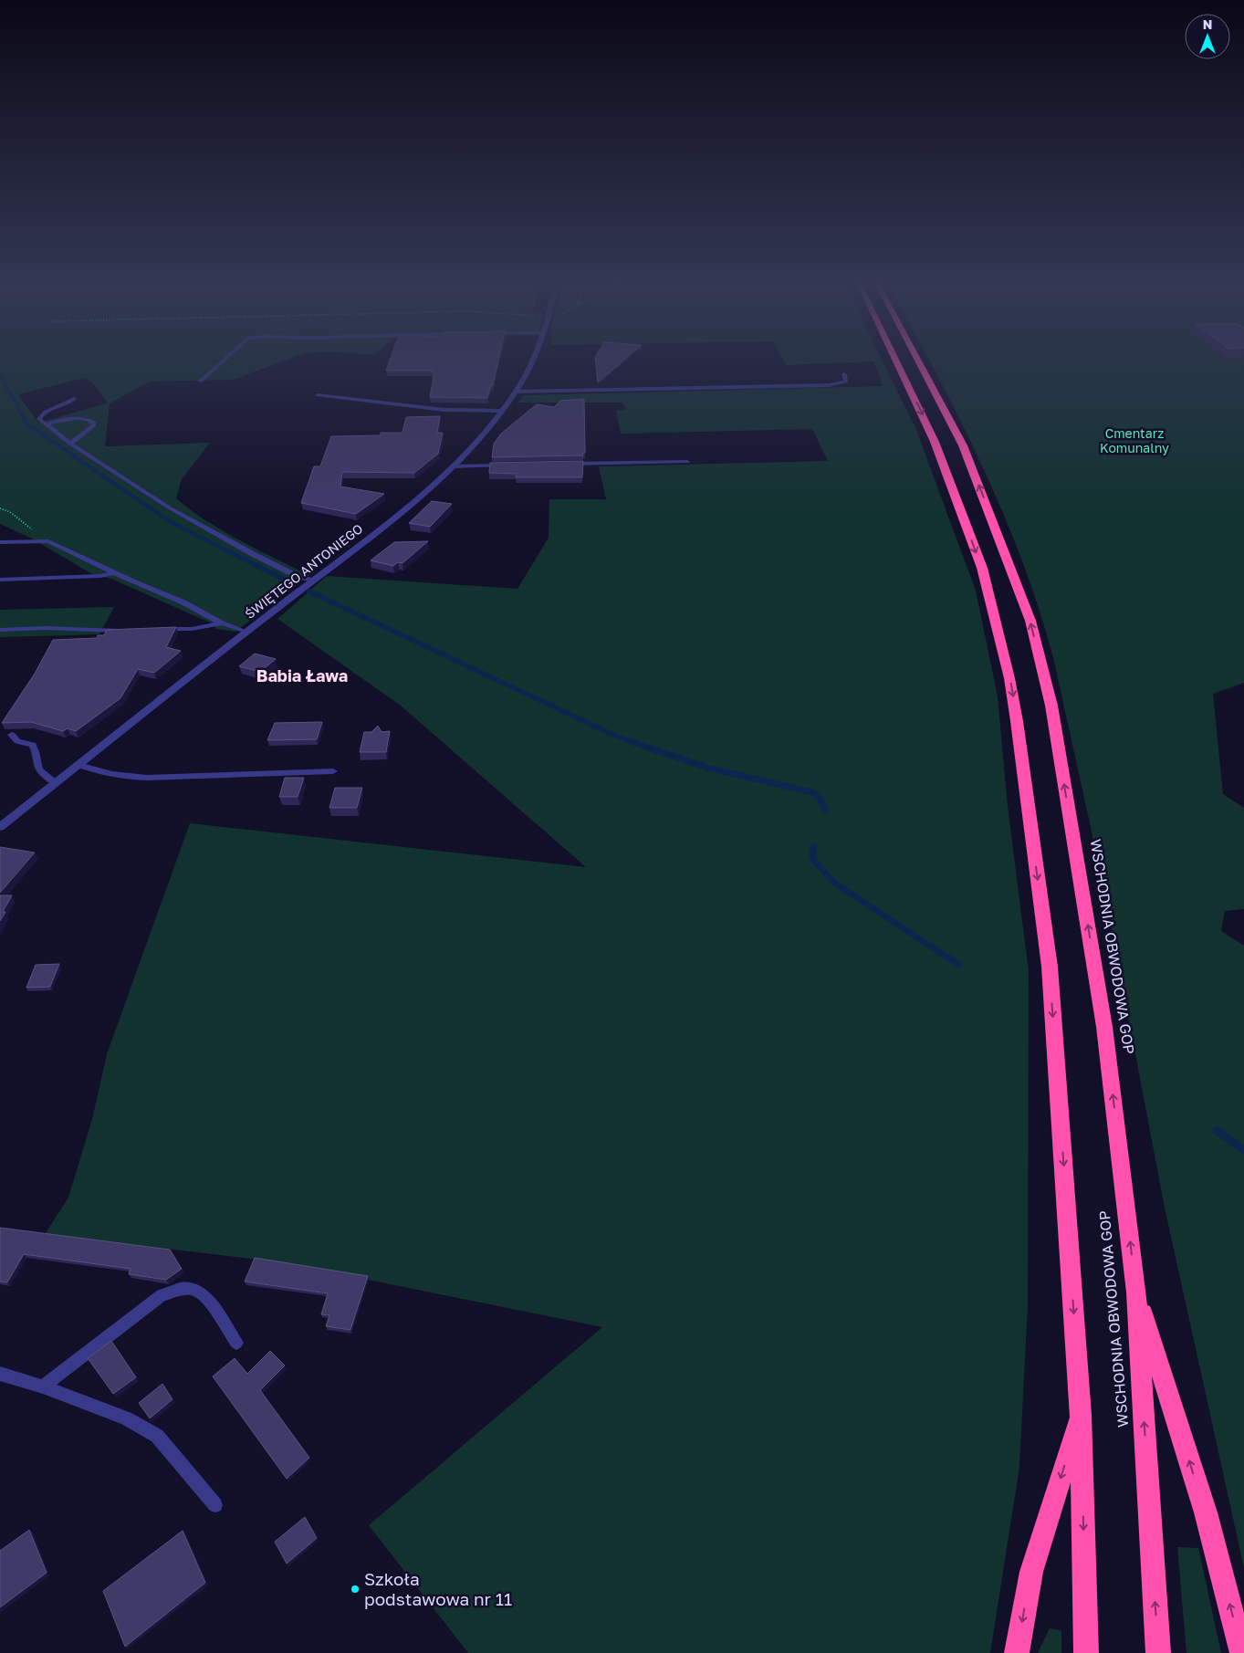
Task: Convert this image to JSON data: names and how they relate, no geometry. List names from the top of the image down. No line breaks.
{"streets":{"highway":["WSCHODNIA OBWODOWA GOP"],"street":["ŚWIĘTEGO ANTONIEGO"]},"districts":["Babia Ława"],"parks":["Cmentarz Komunalny"],"places":["Szkoła podstawowa nr 11"],"north":"top"}
